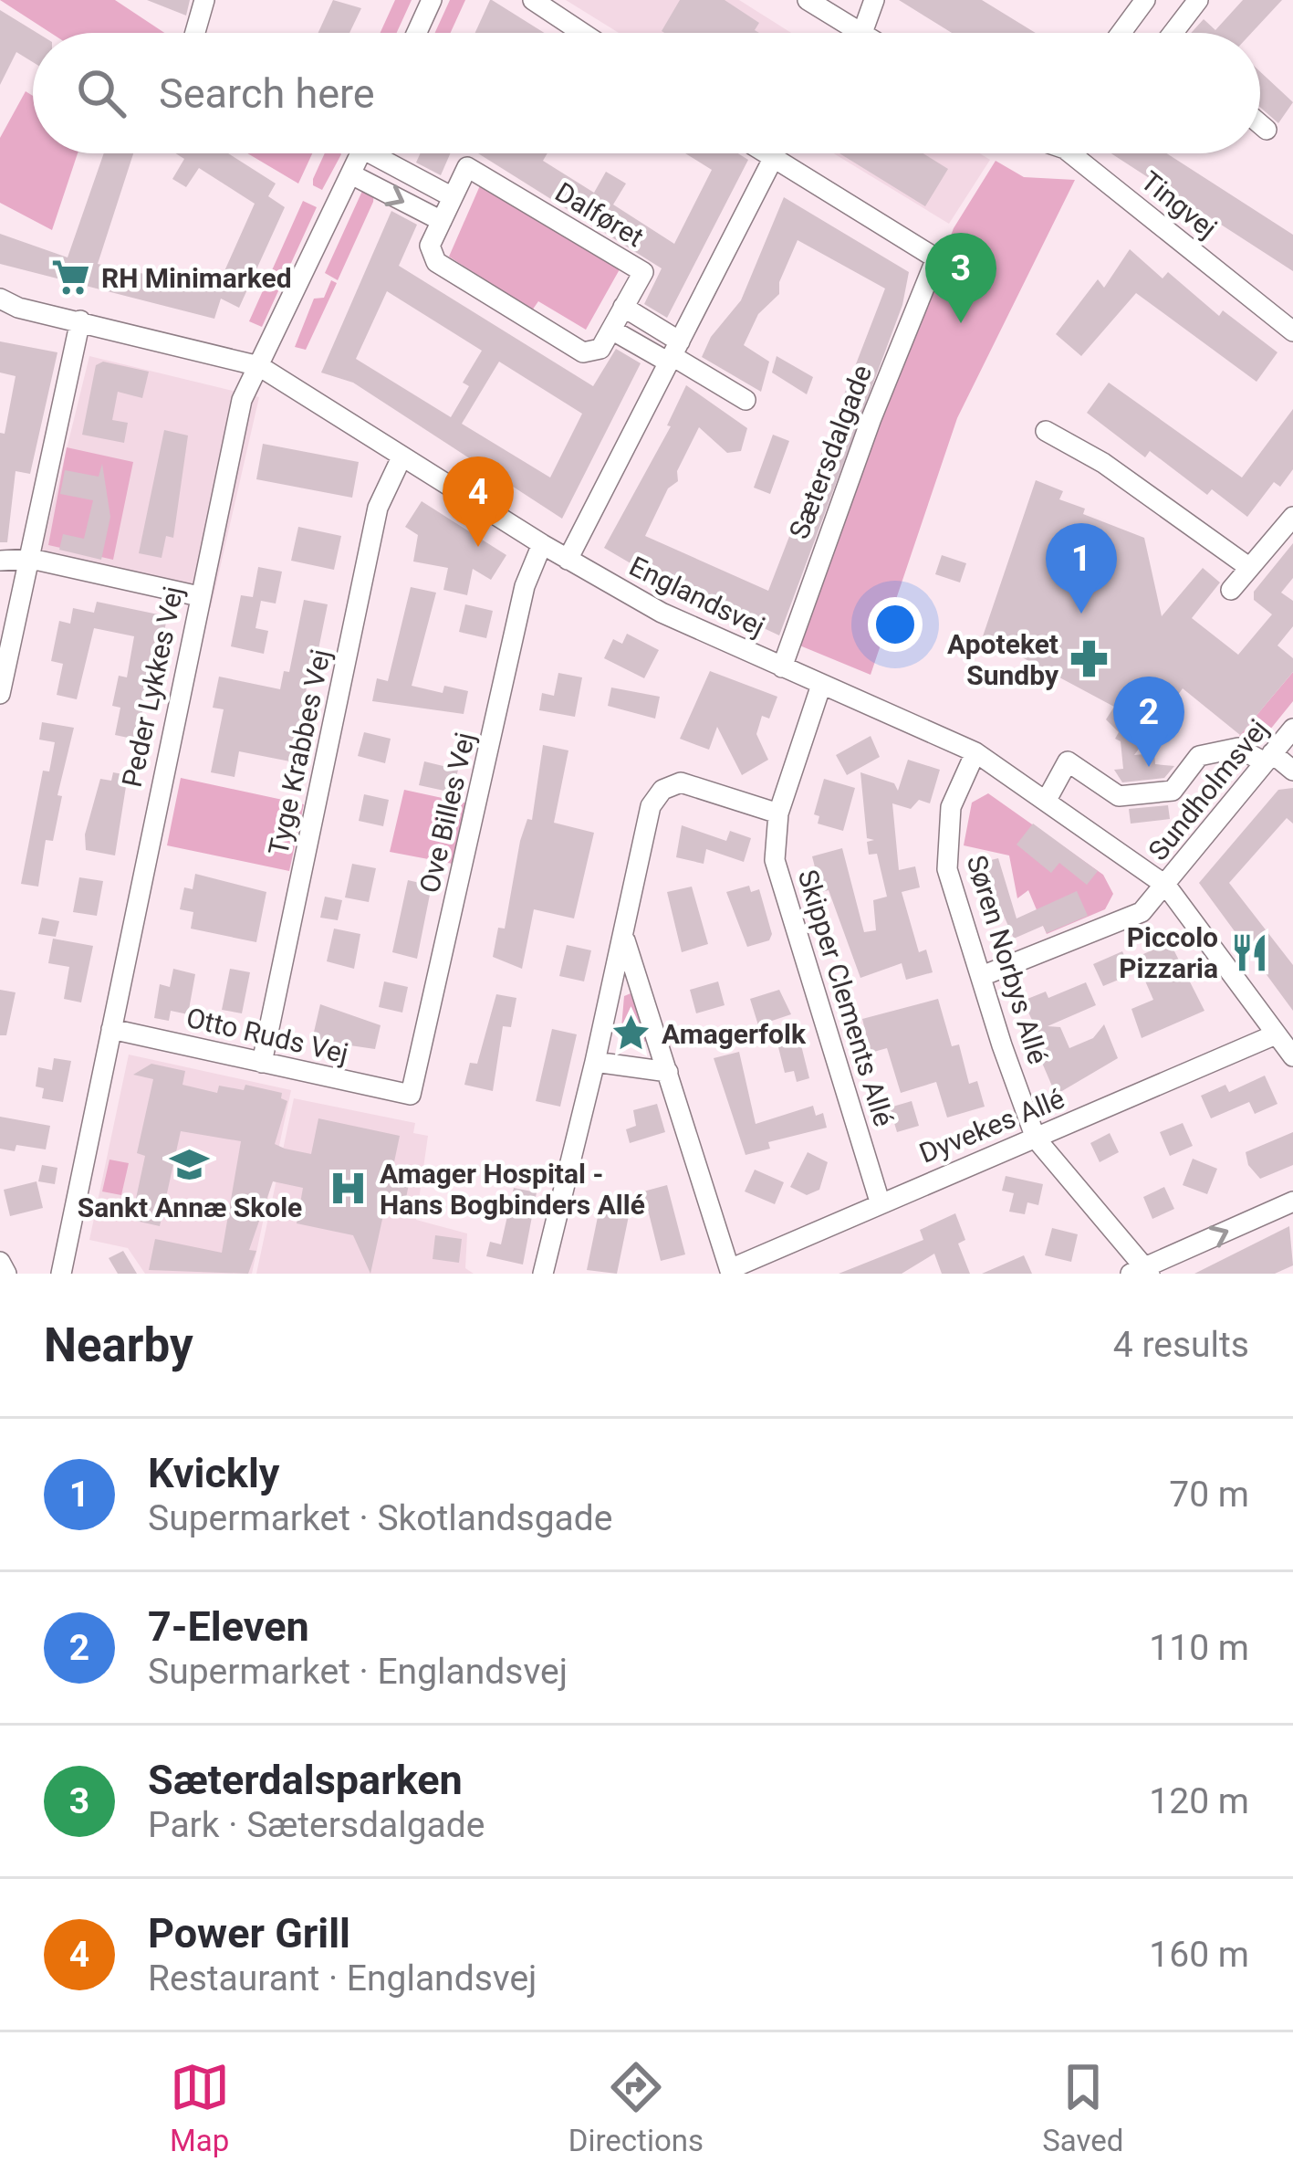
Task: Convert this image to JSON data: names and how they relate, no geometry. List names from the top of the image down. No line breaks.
{"streets":{"street":["Tingvej","Dalføret","Sætersdalgade","Englandsvej","Peder Lykkes Vej","Tyge Krabbes Vej","Sundholmsvej","Ove Billes Vej","Søren Norbys Allé","Skipper Clements Allé","Otto Ruds Vej","Dyvekes Allé"]},"crossings":[["Sætersdalgade","Englandsvej"],["Englandsvej","Peder Lykkes Vej"],["Englandsvej","Tyge Krabbes Vej"],["Englandsvej","Sundholmsvej"],["Englandsvej","Ove Billes Vej"],["Englandsvej","Søren Norbys Allé"],["Englandsvej","Skipper Clements Allé"],["Englandsvej","Dyvekes Allé"],["Peder Lykkes Vej","Otto Ruds Vej"],["Tyge Krabbes Vej","Otto Ruds Vej"],["Sundholmsvej","Søren Norbys Allé"],["Ove Billes Vej","Otto Ruds Vej"],["Søren Norbys Allé","Dyvekes Allé"],["Skipper Clements Allé","Dyvekes Allé"]],"places":{"supermarket":["RH Minimarked"],"pharmacy":["Apoteket Sundby"],"restaurant":["Piccolo Pizzaria"],"place":["Amagerfolk"],"school or university":["Sankt Annæ Skole"],"hospital":["Amager Hospital - Hans Bogbinders Allé"]},"page":{"search":"Search here","pins":["3","4","1","2"],"heading":["Nearby","4 results"],"list":[{"mark":"1","name":"Kvickly","note":"Supermarket · Skotlandsgade","value":"70 m"},{"mark":"2","name":"7-Eleven","note":"Supermarket · Englandsvej","value":"110 m"},{"mark":"3","name":"Sæterdalsparken","note":"Park · Sætersdalgade","value":"120 m"},{"mark":"4","name":"Power Grill","note":"Restaurant · Englandsvej","value":"160 m"}],"nav":["Map","Directions","Saved"]}}
